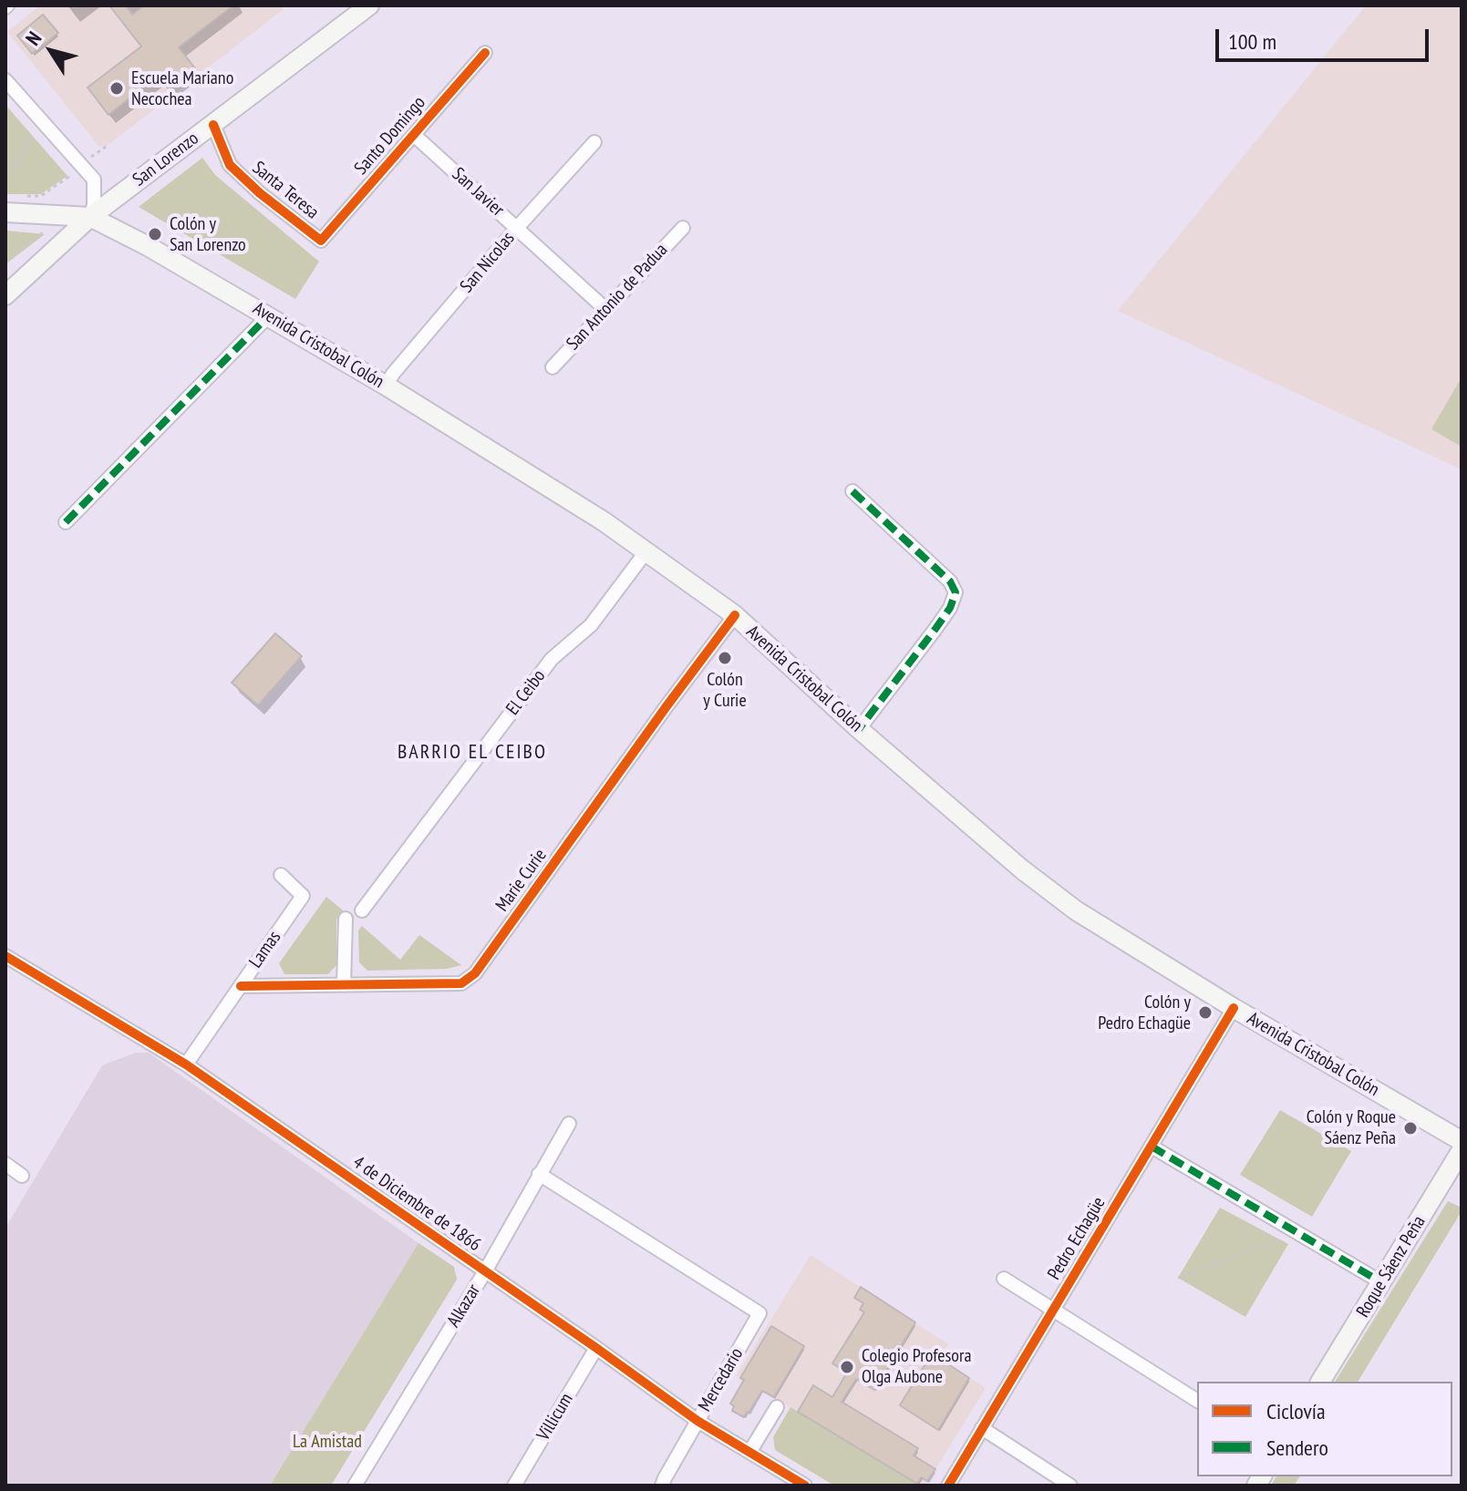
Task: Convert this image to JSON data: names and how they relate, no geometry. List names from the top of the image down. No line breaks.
{"streets":{"main road":["San Lorenzo","Avenida Cristobal Colón","Roque Sáenz Peña"],"street":["Santo Domingo","Santa Teresa","San Javier","San Nicolas","San Antonio de Padua","El Ceibo","Marie Curie","Lamas","4 de Diciembre de 1866","Pedro Echagüe","Alkazar","Mercedario","Villicum"]},"crossings":[["Santo Domingo","Santa Teresa"],["Santo Domingo","San Javier"],["San Lorenzo","Santa Teresa"],["San Lorenzo","Avenida Cristobal Colón"],["San Javier","San Nicolas"],["San Javier","San Antonio de Padua"],["San Nicolas","Avenida Cristobal Colón"],["Avenida Cristobal Colón","El Ceibo"],["Avenida Cristobal Colón","Marie Curie"],["Avenida Cristobal Colón","Pedro Echagüe"],["Marie Curie","Lamas"],["Lamas","4 de Diciembre de 1866"],["4 de Diciembre de 1866","Alkazar"],["4 de Diciembre de 1866","Mercedario"],["4 de Diciembre de 1866","Villicum"],["Alkazar","Mercedario"]],"districts":["BARRIO EL CEIBO"],"parks":["La Amistad"],"places":["Escuela Mariano Necochea","Colón y San Lorenzo","Colón y Curie","Colón y Pedro Echagüe","Colón y Roque Sáenz Peña","Colegio Profesora Olga Aubone"],"legend":["Ciclovía","Sendero"],"scale_bar":"100 m","north":"top left"}
